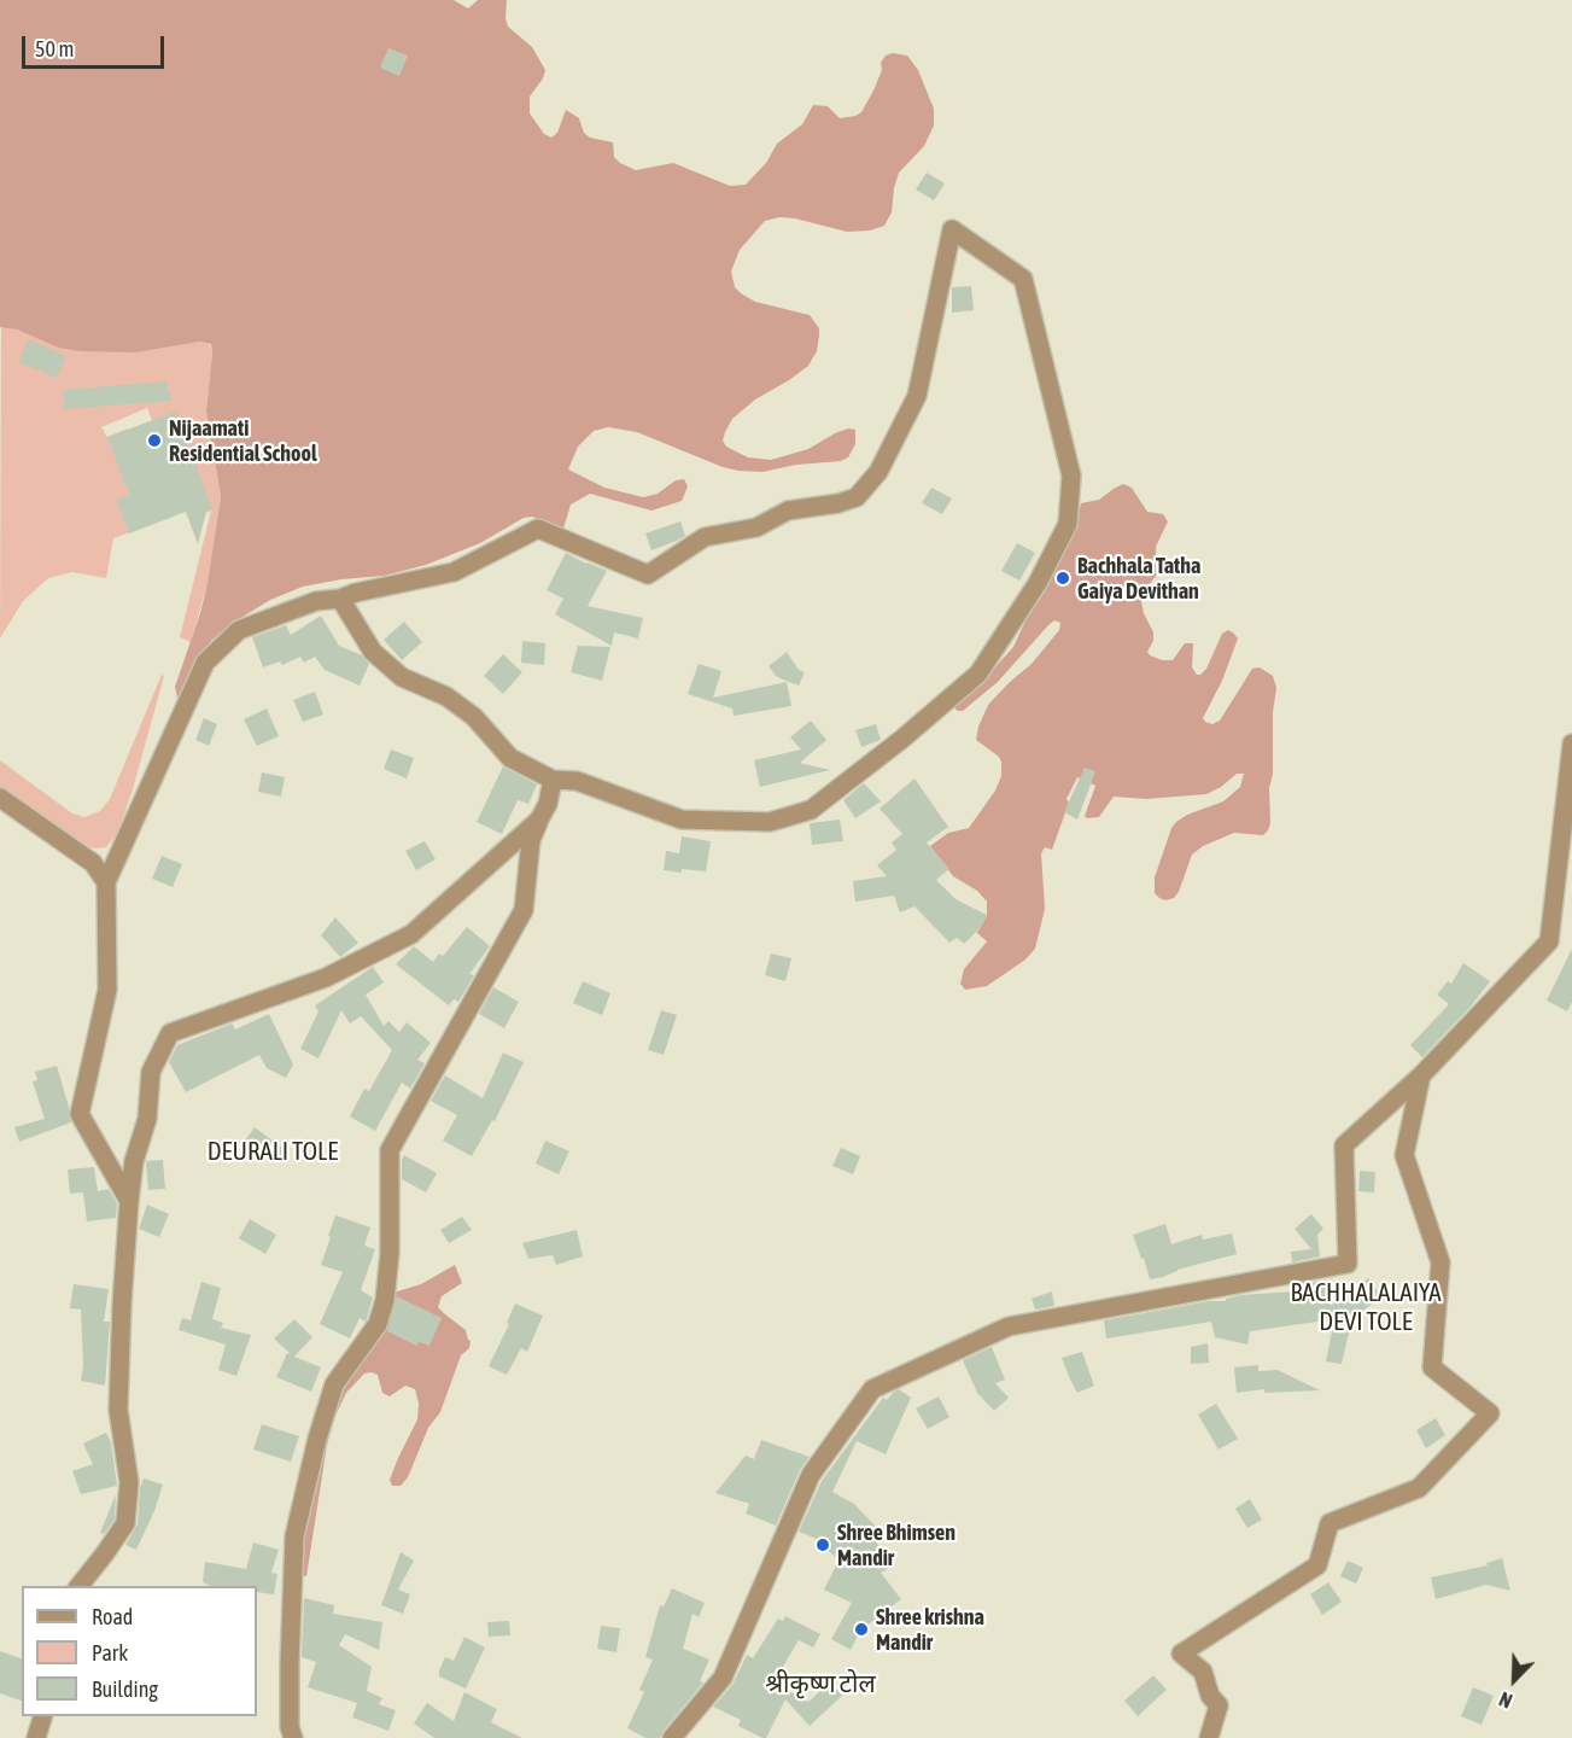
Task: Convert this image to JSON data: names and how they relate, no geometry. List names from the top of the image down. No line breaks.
{"districts":["DEURALI TOLE","BACHHALALAIYA DEVI TOLE","श्रीकृष्ण टोल"],"places":["Nijaamati Residential School","Bachhala Tatha Gaiya Devithan","Shree Bhimsen Mandir","Shree krishna Mandir"],"legend":["Road","Park","Building"],"scale_bar":"50 m","north":"bottom left"}
